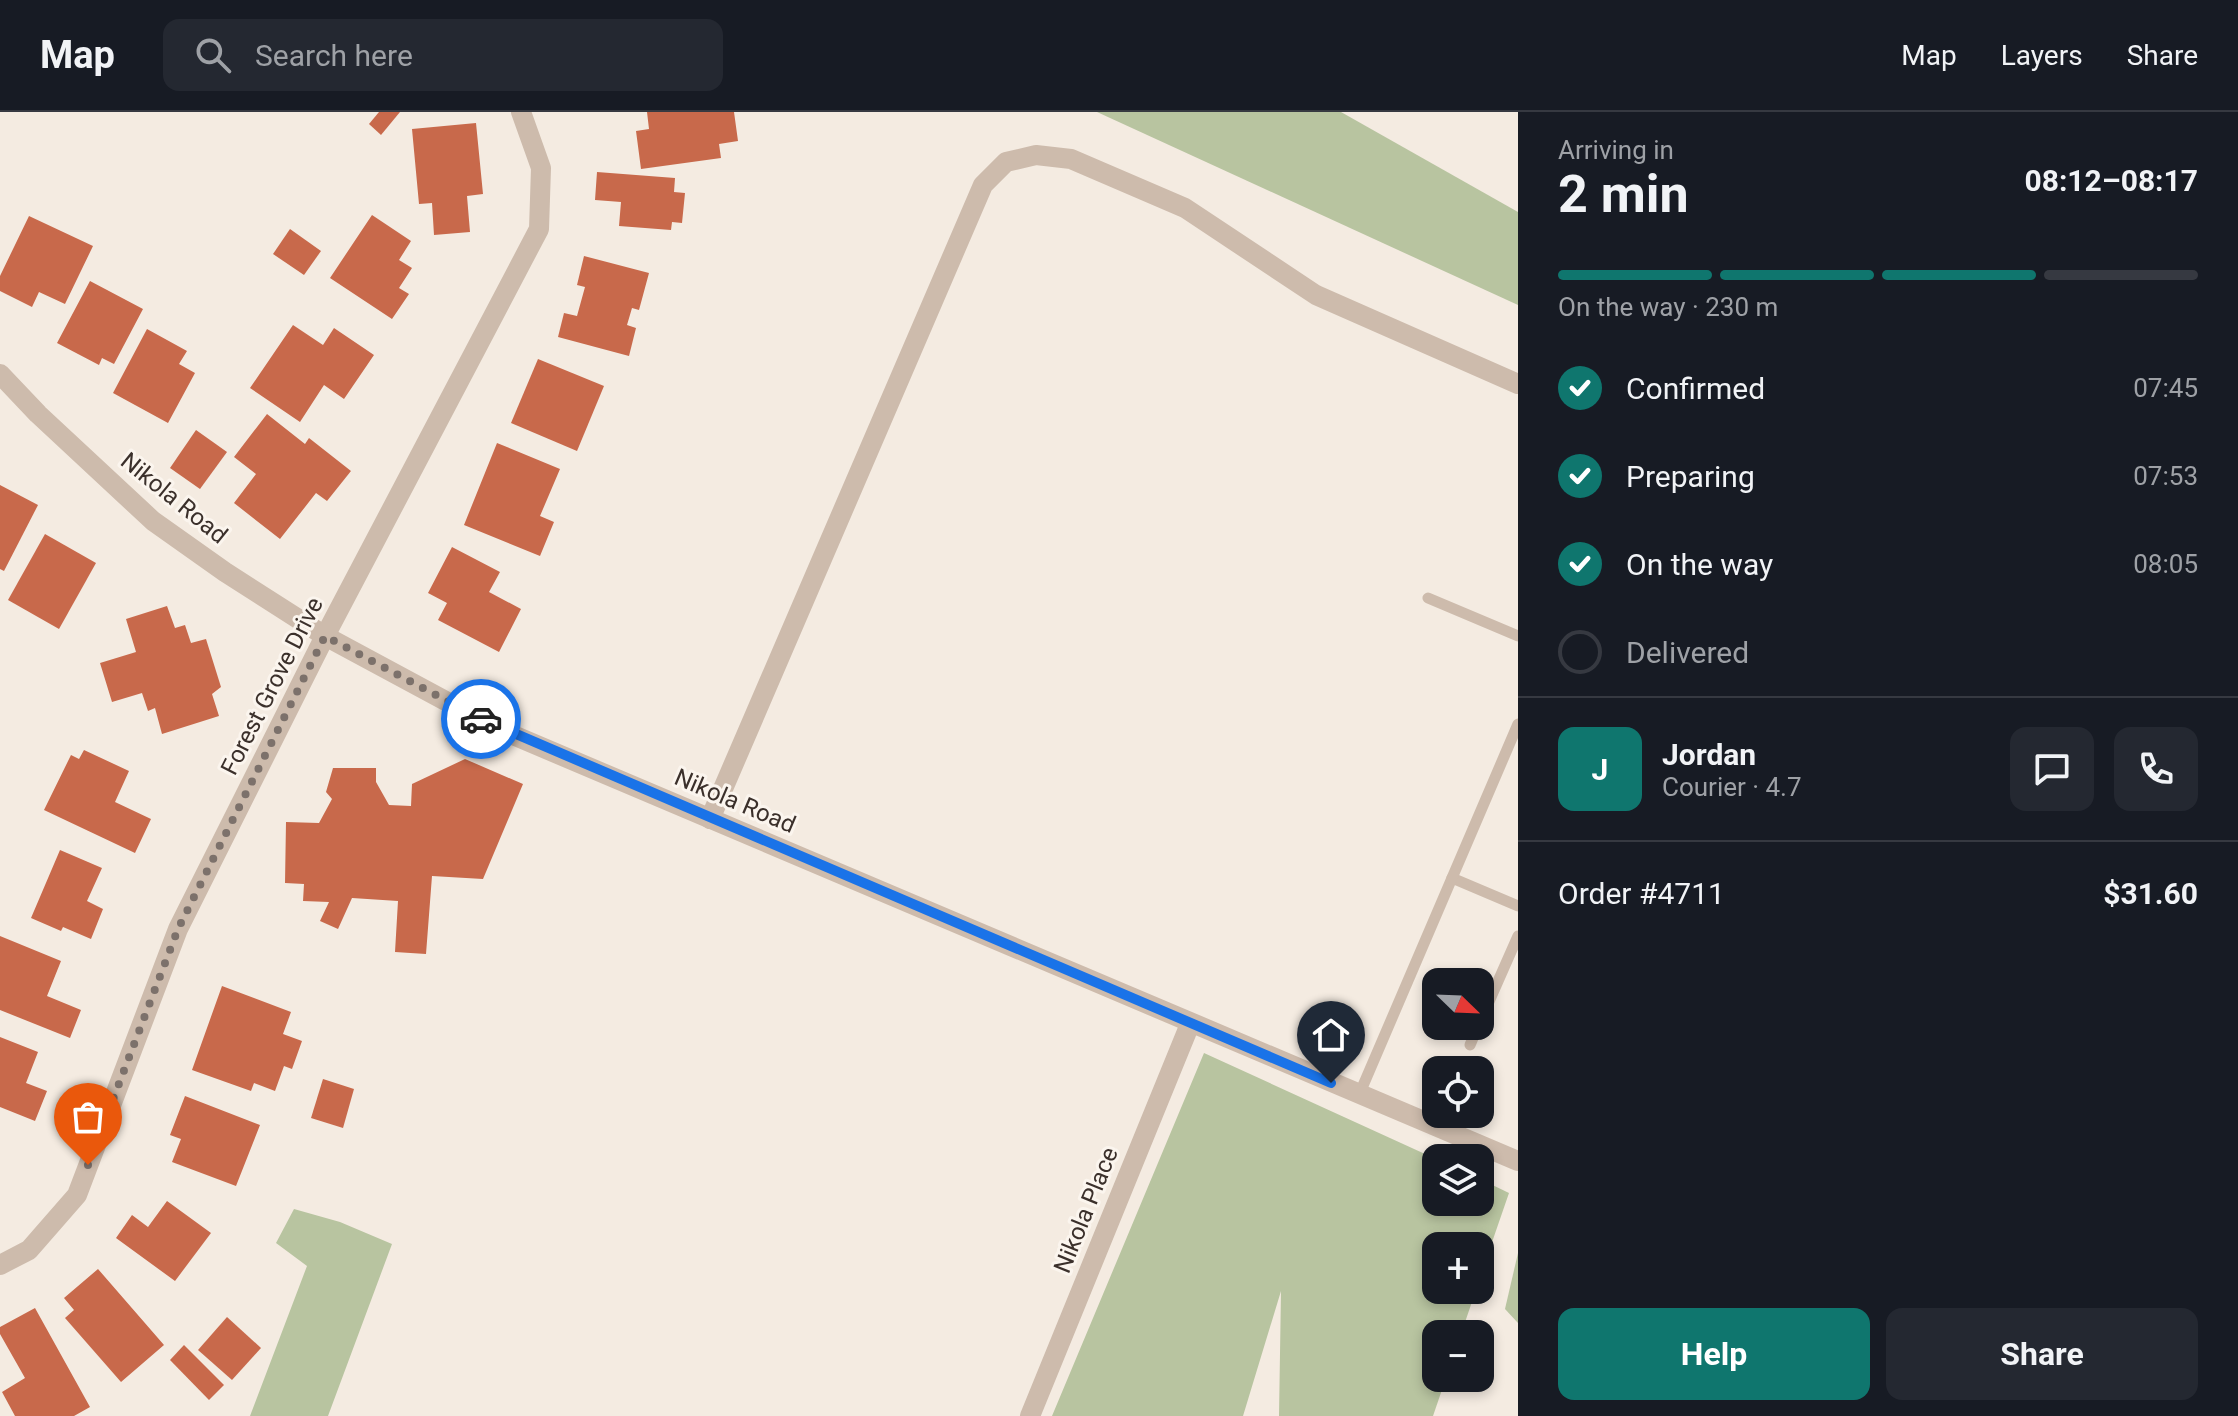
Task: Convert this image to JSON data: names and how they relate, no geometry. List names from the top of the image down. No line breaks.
{"streets":{"street":["Nikola Road","Forest Grove Drive","Nikola Place"]},"crossings":[["Nikola Road","Forest Grove Drive"],["Nikola Road","Nikola Place"]],"north":"bottom right","page":{"header":"Map","search":"Search here","nav":["Map","Layers","Share"],"heading":["2 min","Arriving in","08:12–08:17"],"panel":["Jordan","Courier · 4.7","Order #4711","$31.60"],"bar":"On the way · 230 m","list":[["Confirmed","07:45"],["Preparing","07:53"],["On the way","08:05"],"Delivered"],"round":"J","map_buttons":["+","−"],"buttons":["Help","Share"]}}
